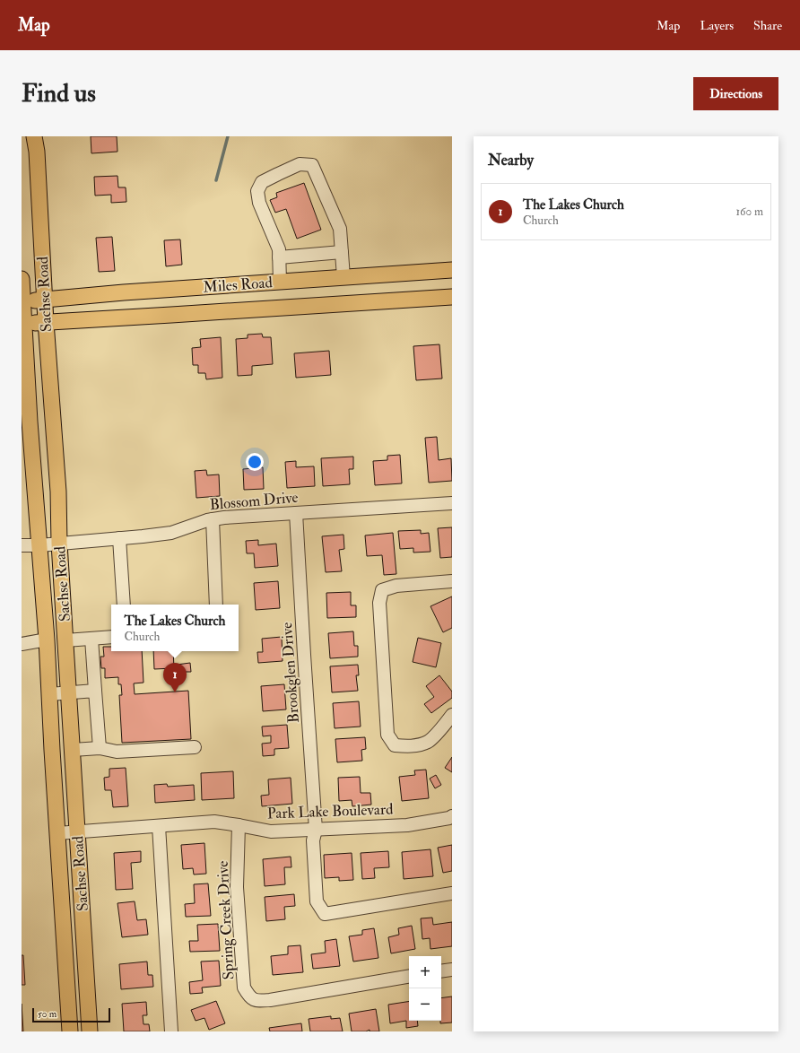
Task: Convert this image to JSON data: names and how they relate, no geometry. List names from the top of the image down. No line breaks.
{"streets":{"main road":["Miles Road","Sachse Road"],"street":["Blossom Drive","Brookglen Drive","Park Lake Boulevard","Spring Creek Drive"]},"crossings":[["Miles Road","Sachse Road"],["Sachse Road","Blossom Drive"],["Sachse Road","Park Lake Boulevard"],["Blossom Drive","Brookglen Drive"],["Brookglen Drive","Park Lake Boulevard"],["Park Lake Boulevard","Spring Creek Drive"]],"scale_bar":"50 m","page":{"header":"Map","nav":["Map","Layers","Share"],"buttons":"Directions","title":"Find us","heading":"Nearby","list":[{"mark":"1","name":"The Lakes Church","note":"Church","value":"160 m"}],"popup":["The Lakes Church","Church"],"pins":"1","map_buttons":["+","−"],"scale":"50 m"}}
